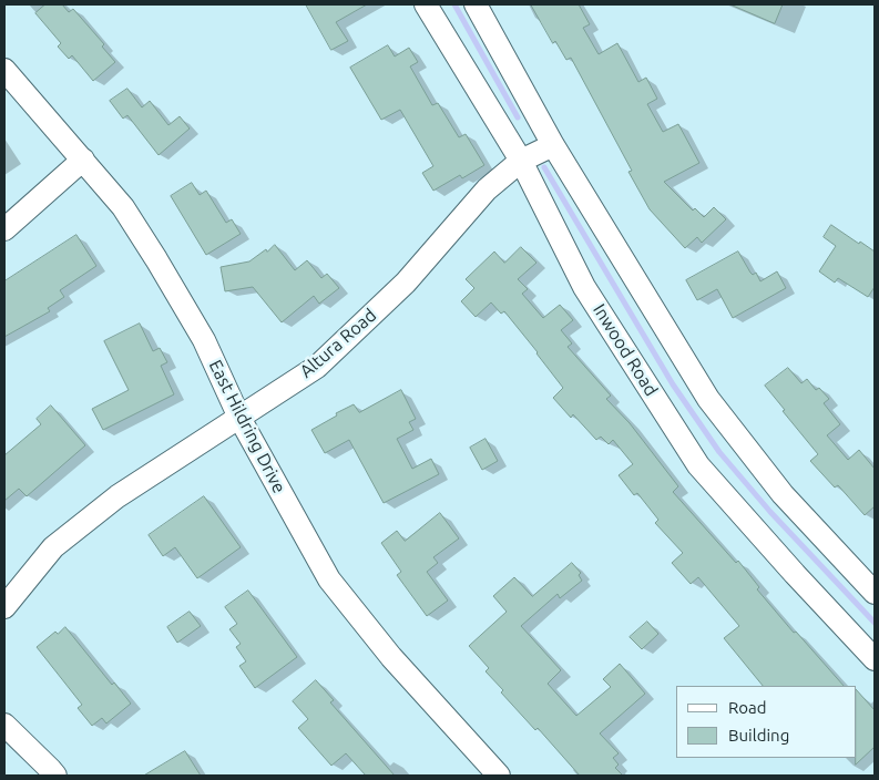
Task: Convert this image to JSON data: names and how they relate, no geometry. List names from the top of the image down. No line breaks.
{"streets":{"street":["Altura Road","Inwood Road","East Hildring Drive"]},"crossings":[["Altura Road","Inwood Road"],["Altura Road","East Hildring Drive"]],"legend":["Road","Building"]}
